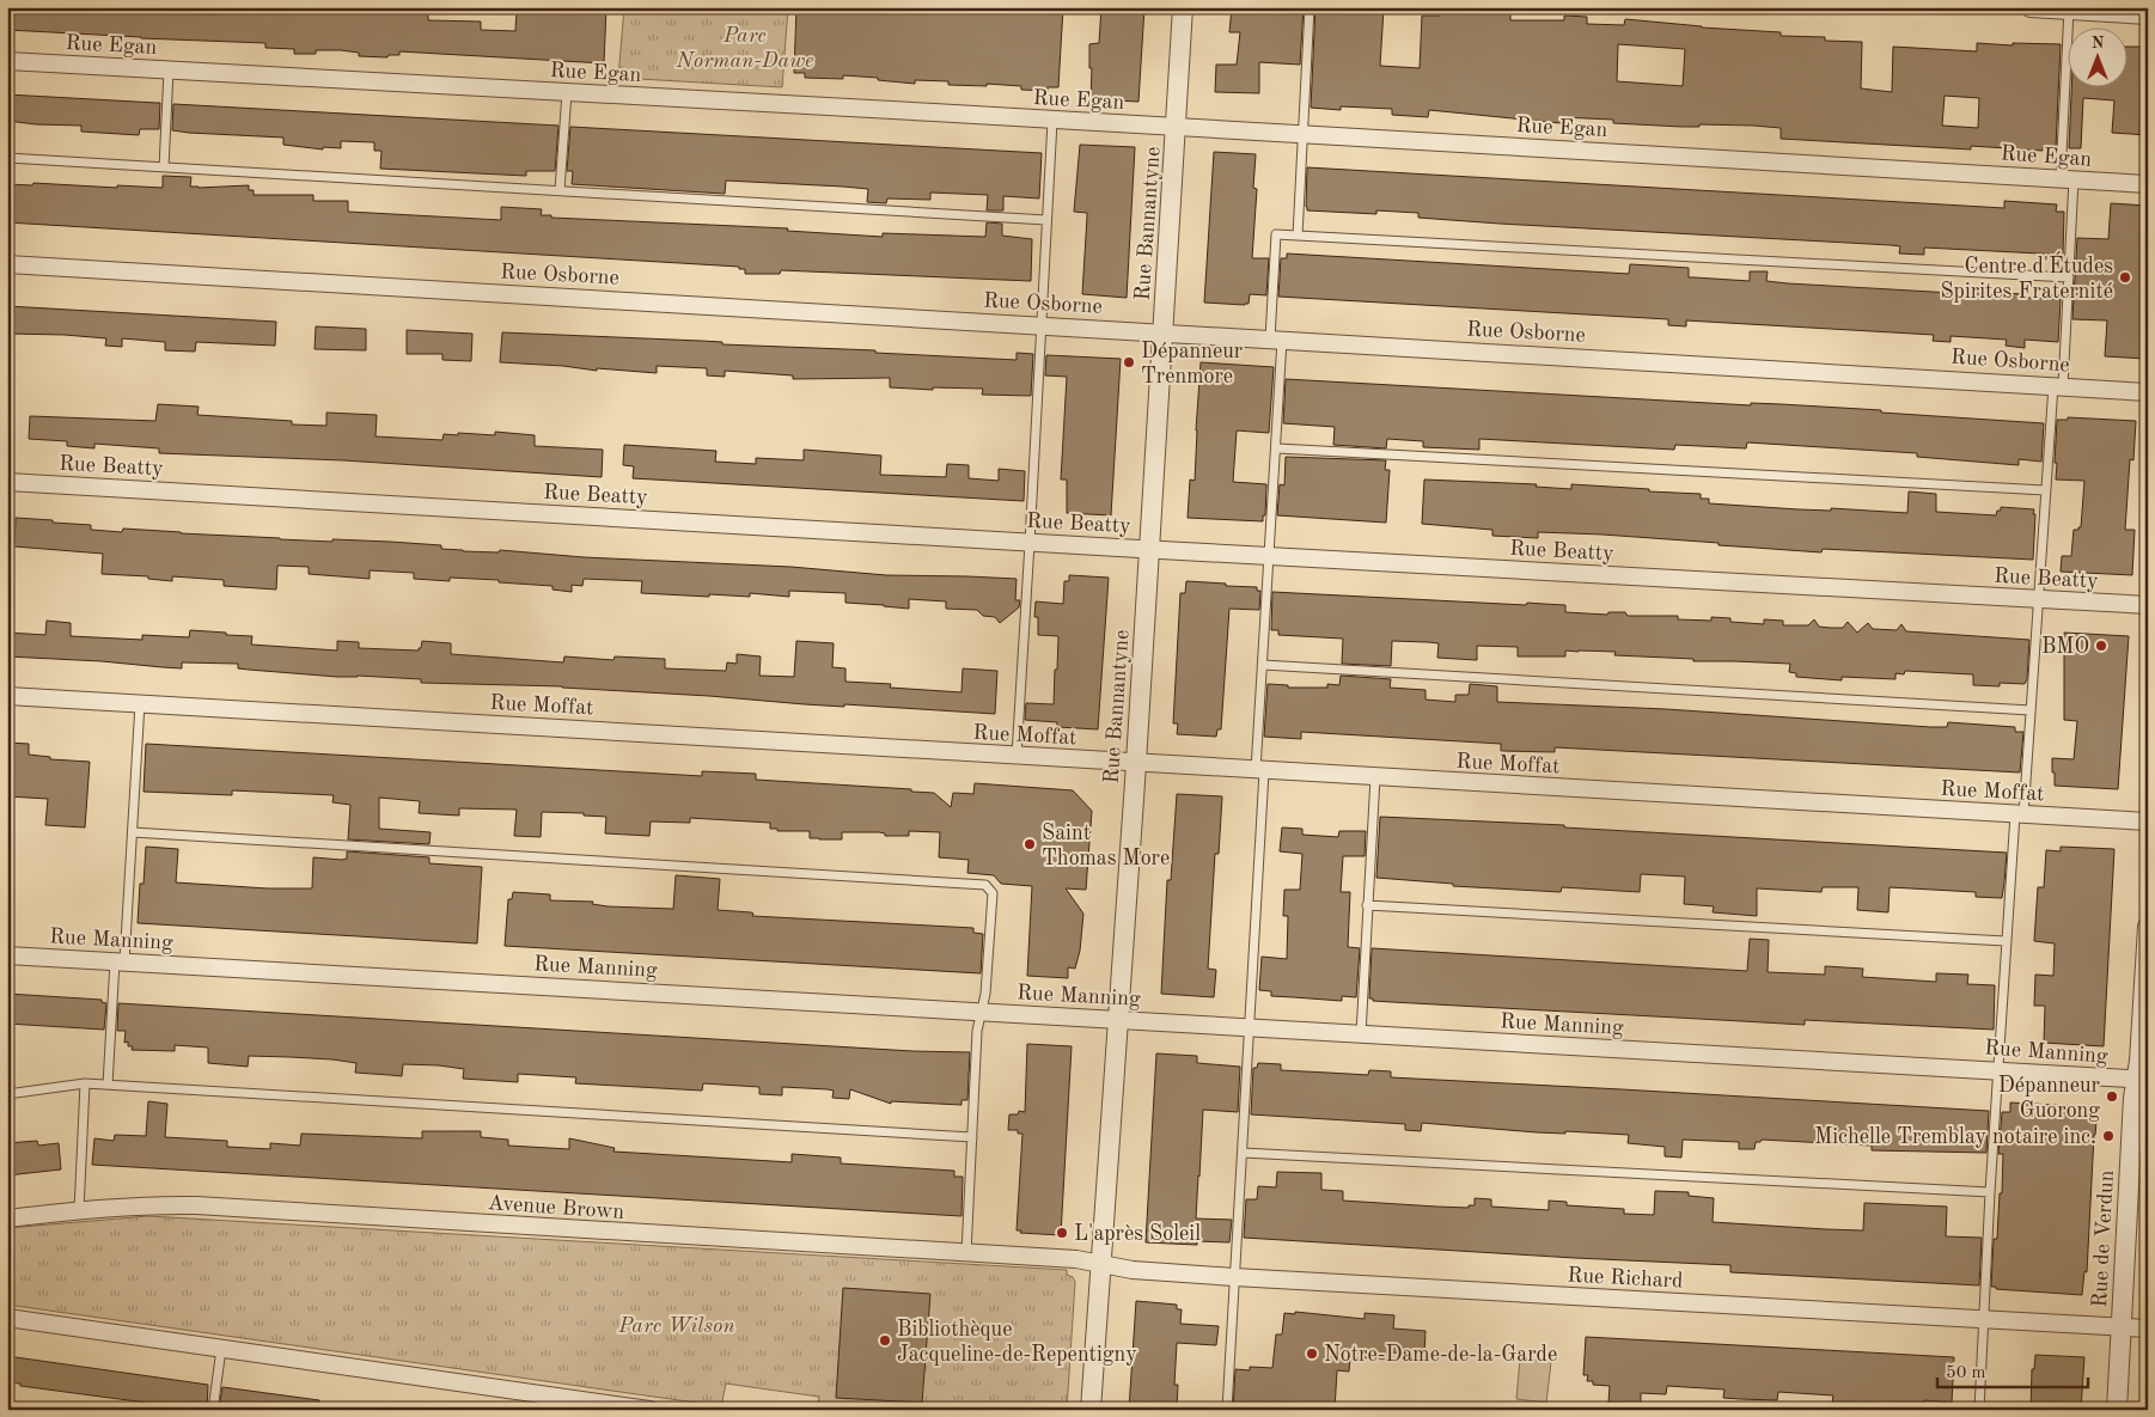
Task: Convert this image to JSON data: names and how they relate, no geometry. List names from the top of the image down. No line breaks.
{"streets":{"street":["Rue Egan","Rue Bannantyne","Rue Osborne","Rue Beatty","Rue Moffat","Rue Manning","Avenue Brown","Rue de Verdun","Rue Richard"]},"crossings":[["Rue Egan","Rue Bannantyne"],["Rue Bannantyne","Rue Osborne"],["Rue Bannantyne","Rue Beatty"],["Rue Bannantyne","Rue Moffat"],["Rue Bannantyne","Rue Manning"],["Rue Bannantyne","Avenue Brown"],["Rue Bannantyne","Rue Richard"],["Rue Manning","Rue de Verdun"],["Avenue Brown","Rue Richard"],["Rue de Verdun","Rue Richard"]],"parks":["Parc Norman-Dawe","Parc Wilson"],"places":["Centre d'Études Spirites Fraternité","Dépanneur Trenmore","BMO","Saint Thomas More","Dépanneur Guorong","Michelle Tremblay notaire inc.","L'après Soleil","Bibliothèque Jacqueline-de-Repentigny","Notre-Dame-de-la-Garde"],"scale_bar":"50 m","north":"top"}
